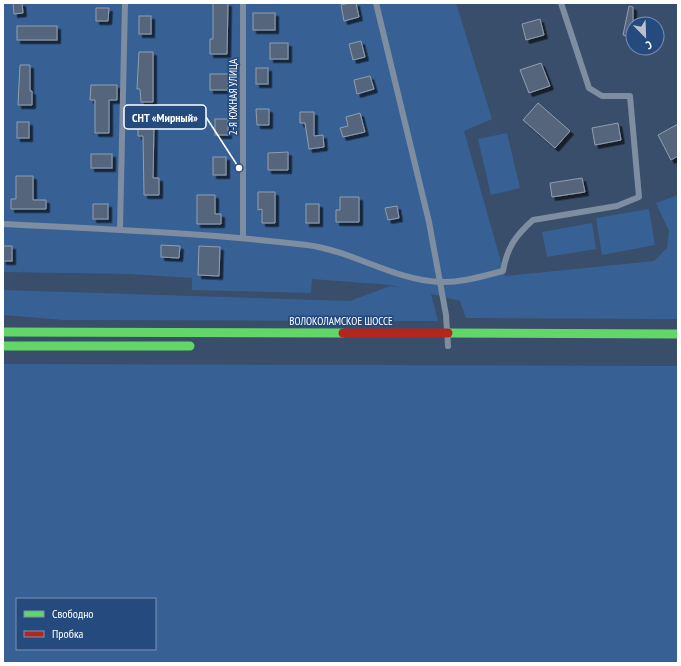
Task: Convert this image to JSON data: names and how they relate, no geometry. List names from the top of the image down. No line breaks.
{"streets":{"main road":["ВОЛОКОЛАМСКОЕ ШОССЕ"],"lane":["2-Я ЮЖНАЯ УЛИЦА"]},"places":["СНТ «Мирный»"],"legend":["Свободно","Пробка"],"north":"bottom right"}
